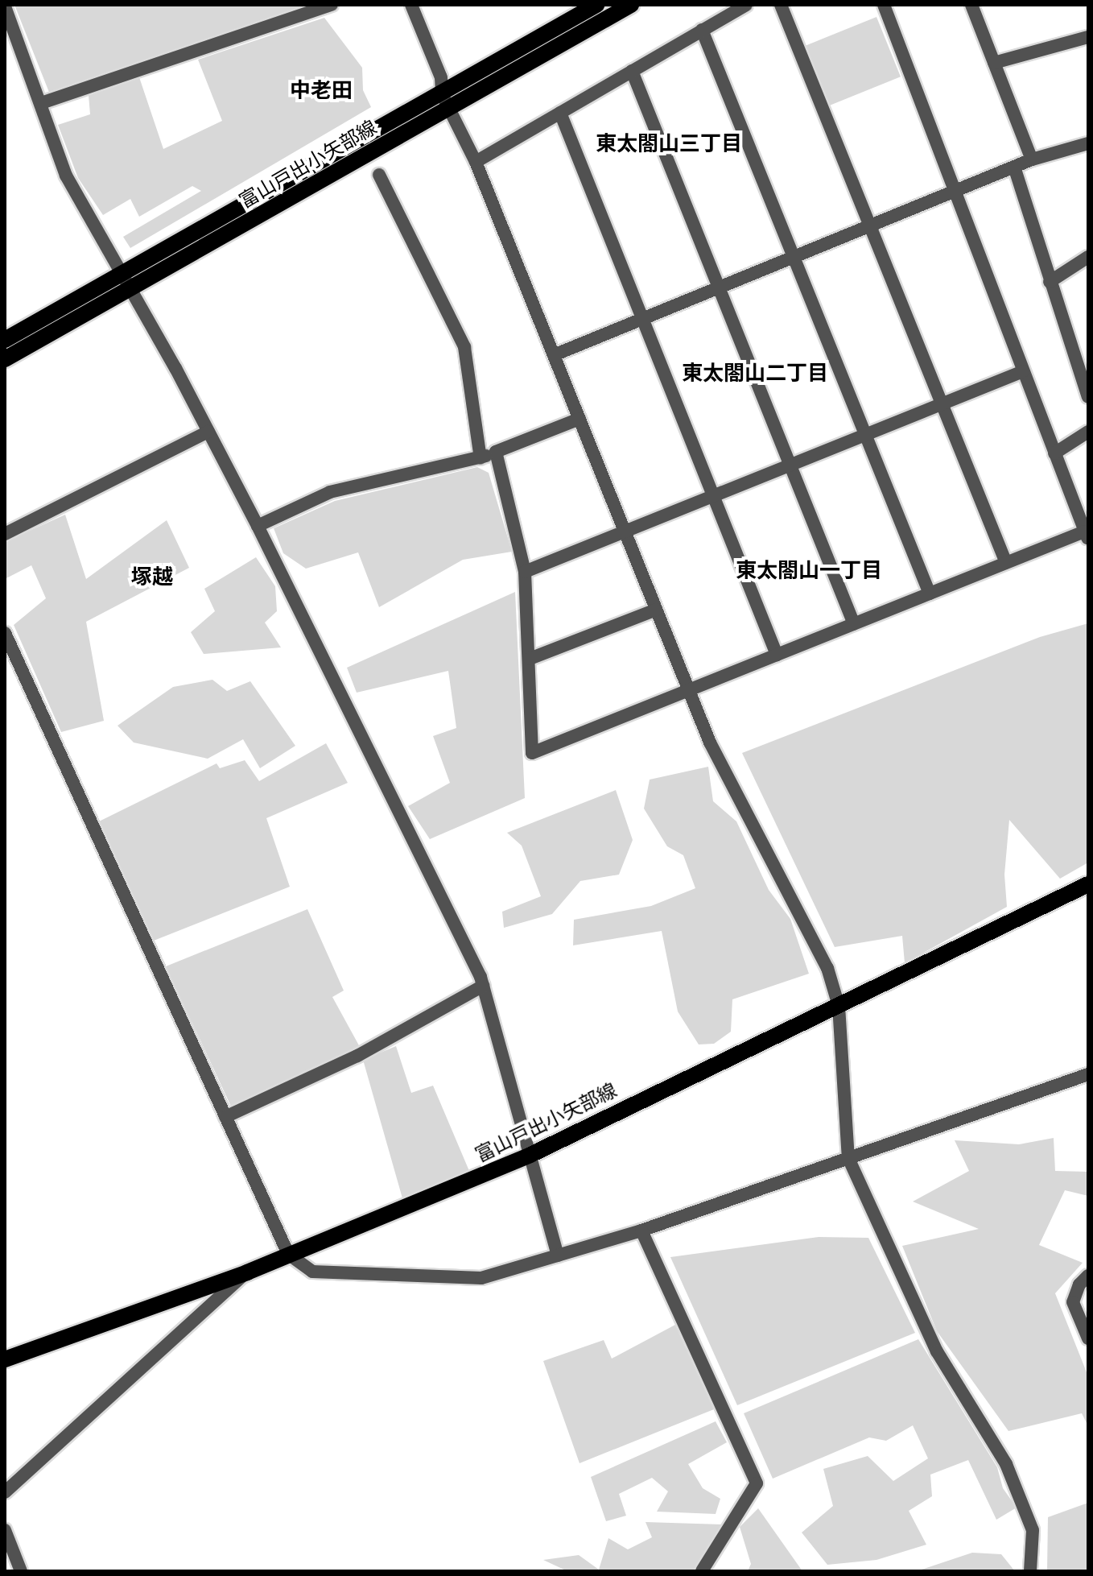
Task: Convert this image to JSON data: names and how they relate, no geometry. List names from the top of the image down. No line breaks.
{"streets":{"main road":["富山戸出小矢部線"]},"districts":["中老田","東太閤山三丁目","東太閤山二丁目","東太閤山一丁目","塚越"]}
